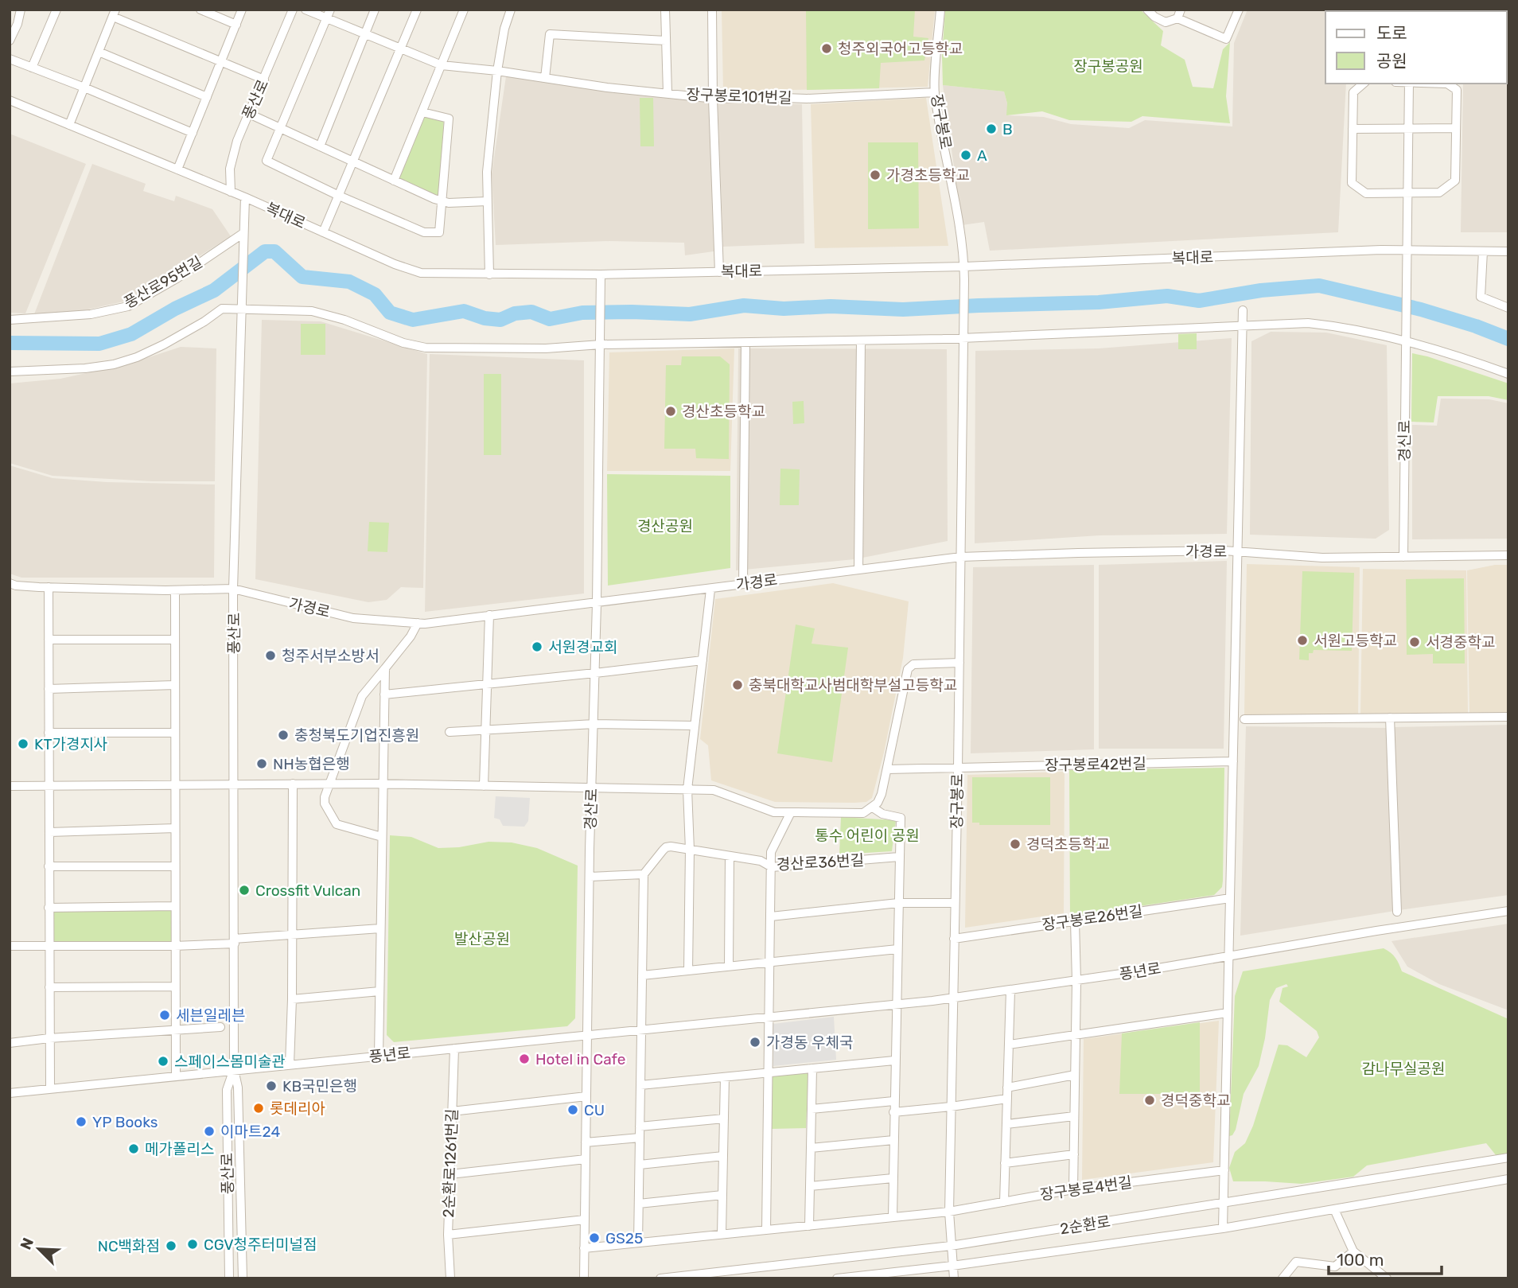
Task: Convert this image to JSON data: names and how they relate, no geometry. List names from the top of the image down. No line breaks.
{"streets":{"street":["장구봉로101번길","풍산로","장구봉로","복대로","풍산로95번길","경신로","가경로","장구봉로42번길","경산로","경산로36번길","장구봉로26번길","풍년로","2순환로1261번길","장구봉로4번길","2순환로"]},"crossings":[["장구봉로101번길","장구봉로"],["풍산로","복대로"],["풍산로","풍산로95번길"],["풍산로","가경로"],["풍산로","풍년로"],["장구봉로","복대로"],["장구봉로","가경로"],["장구봉로","장구봉로42번길"],["장구봉로","장구봉로26번길"],["장구봉로","풍년로"],["장구봉로","장구봉로4번길"],["장구봉로","2순환로"],["복대로","경신로"],["복대로","경산로"],["경신로","가경로"],["가경로","경산로"],["경산로","풍년로"],["경산로","장구봉로4번길"],["풍년로","2순환로1261번길"]],"parks":["장구봉공원","경산공원","통수 어린이 공원","발산공원","감나무실공원"],"places":["청주외국어고등학교","B","A","가경초등학교","경산초등학교","서원고등학교","서경중학교","서원경교회","청주서부소방서","충북대학교사범대학부설고등학교","충청북도기업진흥원","KT가경지사","NH농협은행","경덕초등학교","Crossfit Vulcan","세븐일레븐","가경동 우체국","Hotel in Cafe","스페이스몸미술관","KB국민은행","경덕중학교","롯데리아","CU","YP Books","이마트24","메가폴리스","GS25","CGV청주터미널점","NC백화점"],"legend":["도로","공원"],"scale_bar":"100 m","north":"top left"}
